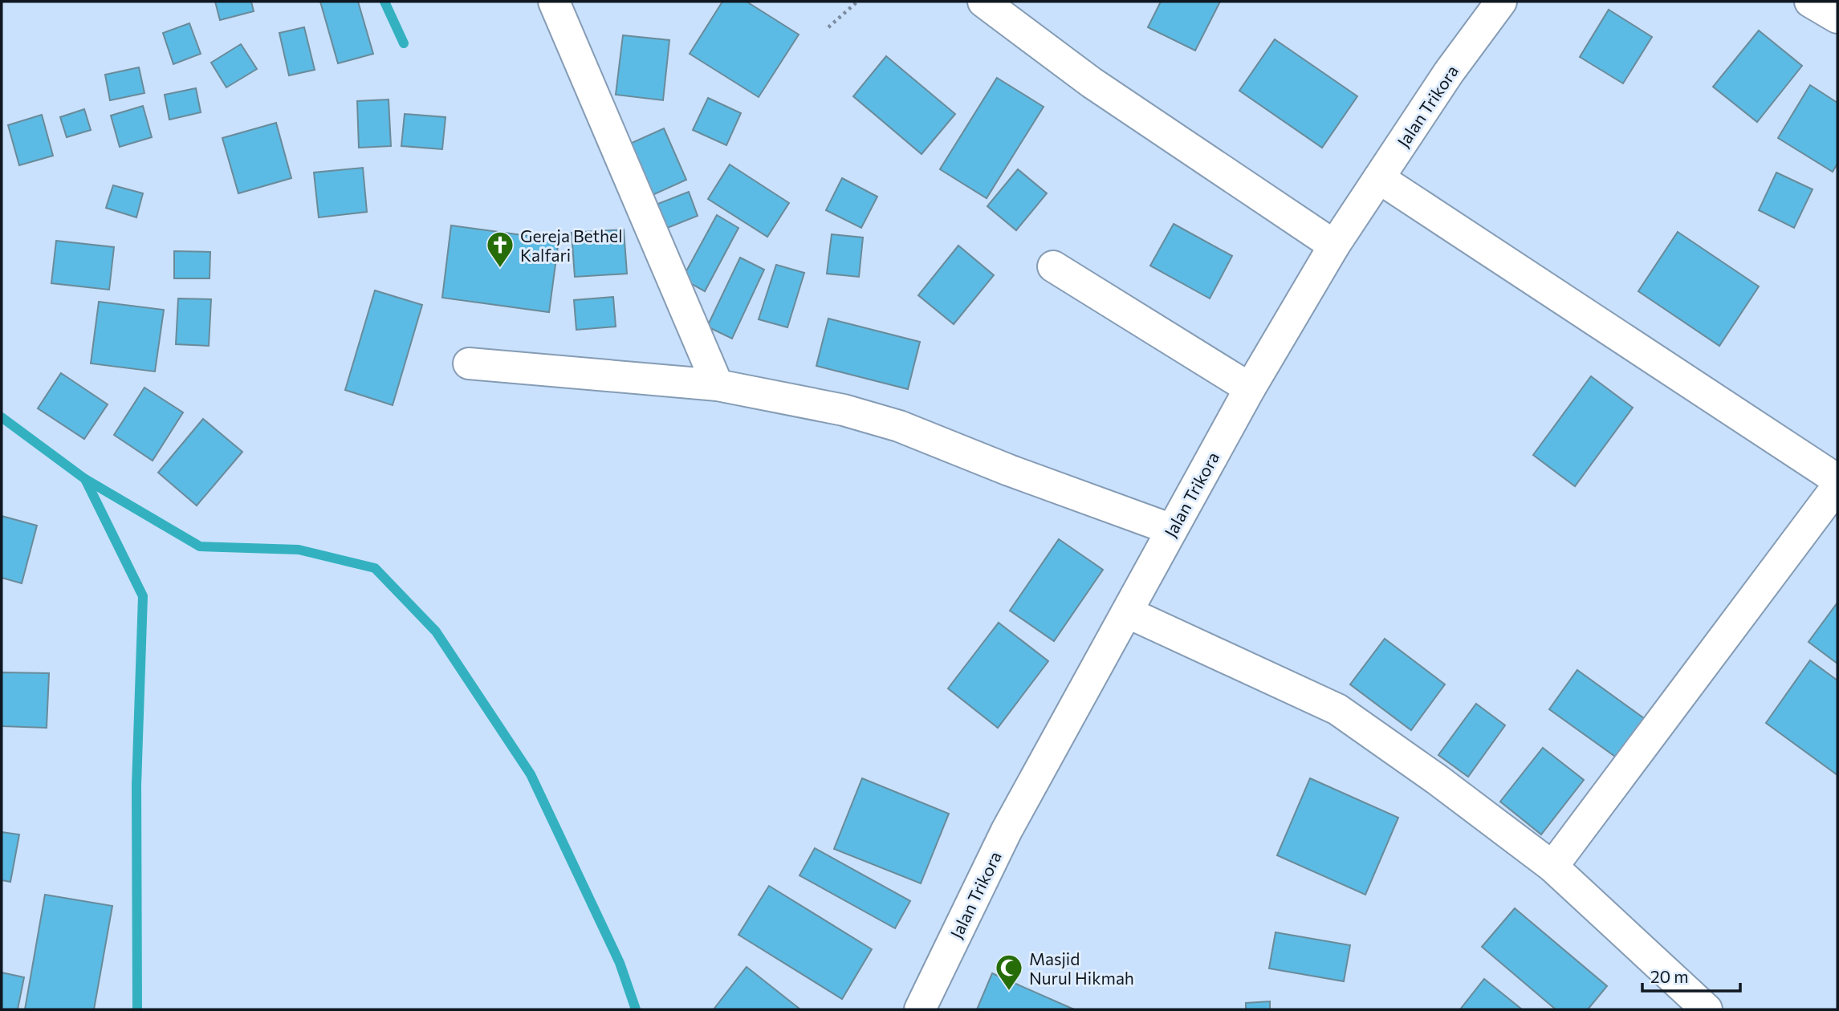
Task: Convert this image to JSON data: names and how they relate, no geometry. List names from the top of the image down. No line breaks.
{"streets":{"street":["Jalan Trikora"]},"places":{"church":["Gereja Bethel Kalfari"],"mosque":["Masjid Nurul Hikmah"]},"scale_bar":"20 m"}
